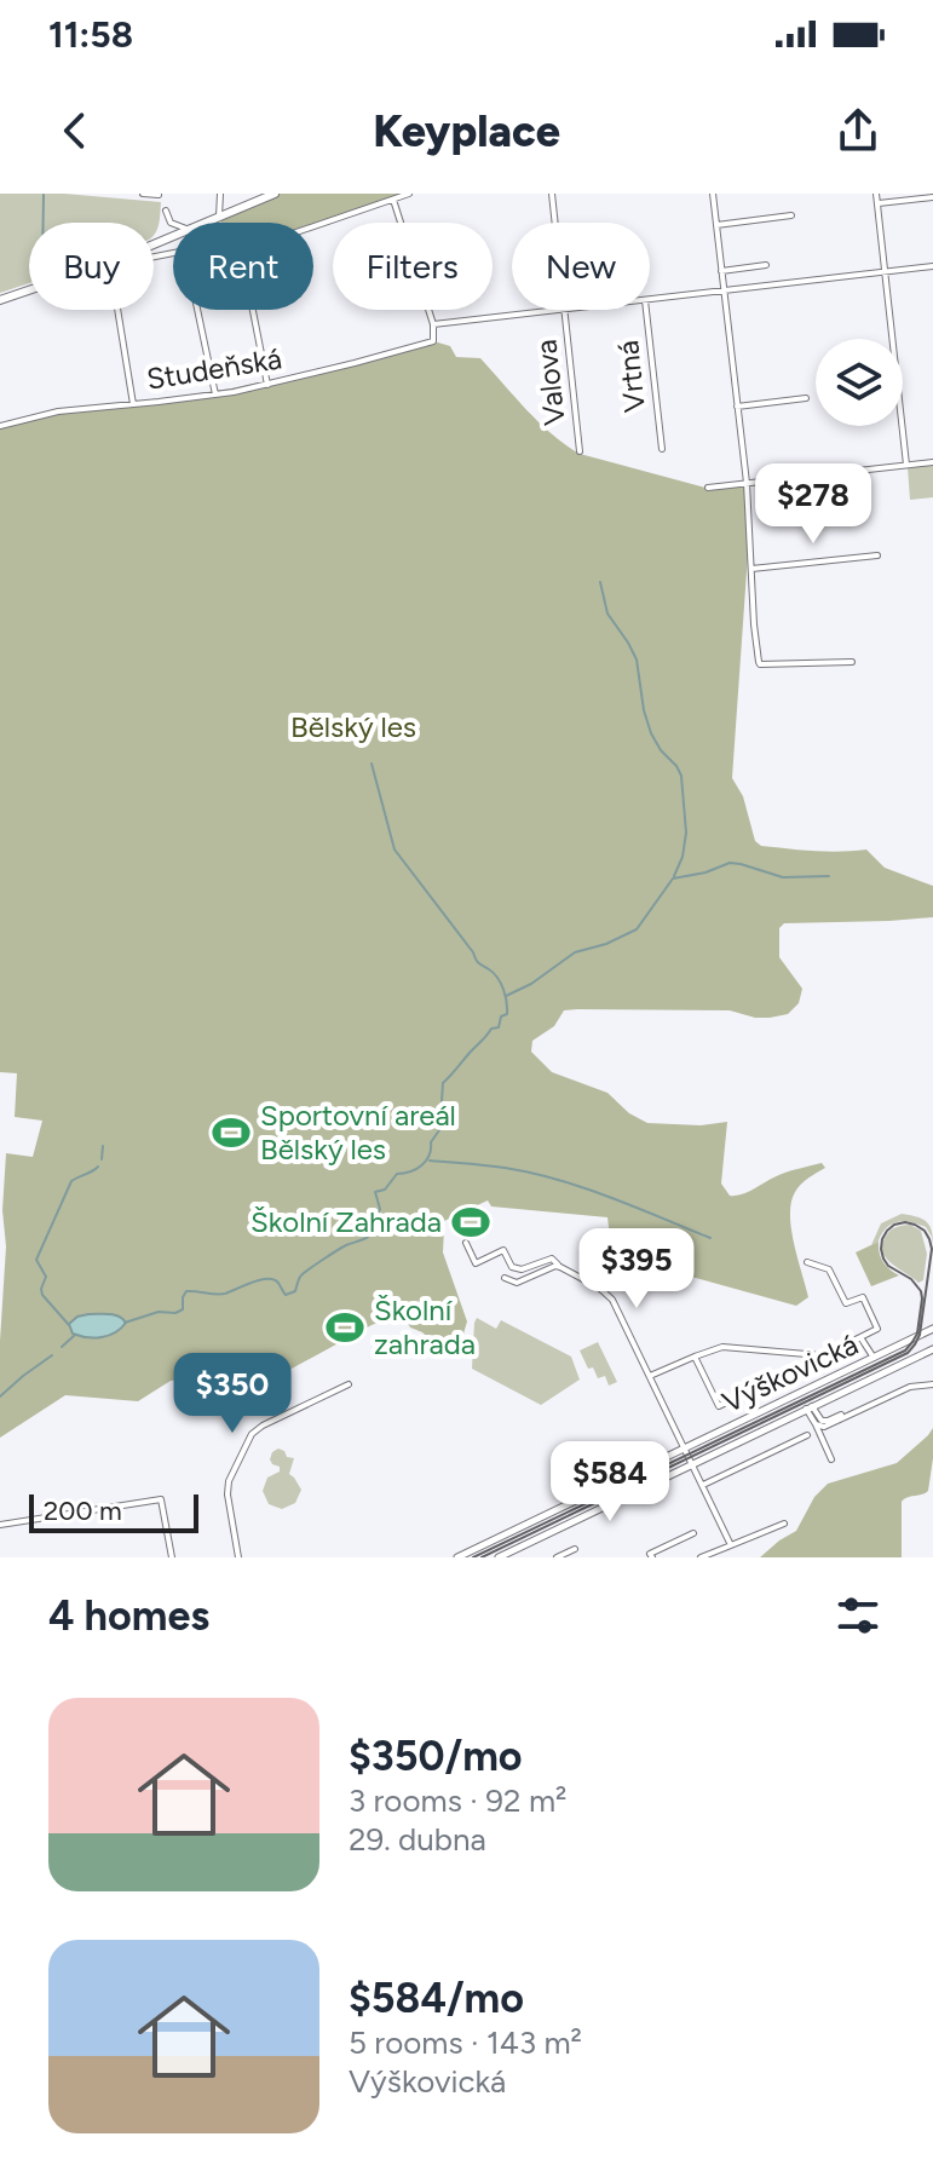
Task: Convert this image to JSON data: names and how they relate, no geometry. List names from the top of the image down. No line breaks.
{"streets":{"street":["Studeňská","Vrtná","Valova","Výškovická"]},"parks":["Bělský les"],"places":{"sports":["Sportovní areál Bělský les","Školní Zahrada","Školní zahrada"]},"scale_bar":"200 m","page":{"status":"11:58","header":"Keyplace","chip":["Buy","Rent","Filters","New"],"price":["$278","$395","$350","$584"],"scale":"200 m","heading":"4 homes","list":[{"name":"$350/mo","note":"3 rooms · 92 m² · 29. dubna"},{"name":"$584/mo","note":"5 rooms · 143 m² · Výškovická"}]}}
